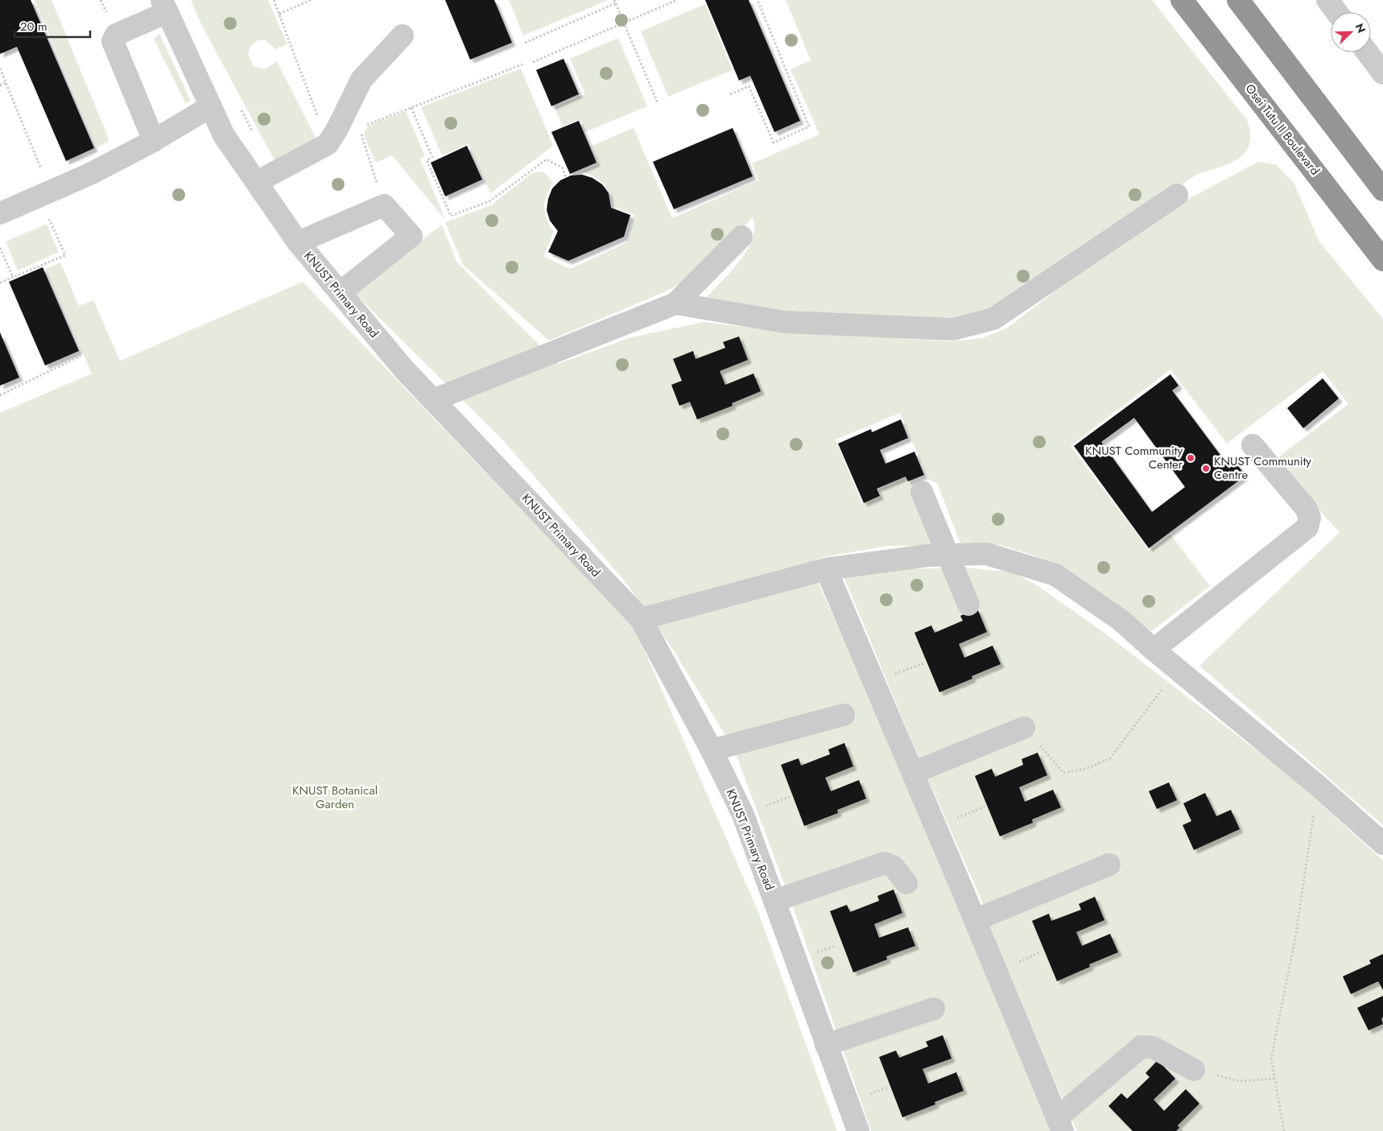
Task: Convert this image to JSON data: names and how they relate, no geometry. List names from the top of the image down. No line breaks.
{"streets":{"highway":["Osei Tutu II Boulevard"],"street":["KNUST Primary Road"]},"parks":["KNUST Botanical Garden"],"places":["KNUST Community Center","KNUST Community Centre"],"scale_bar":"20 m","north":"top right"}
